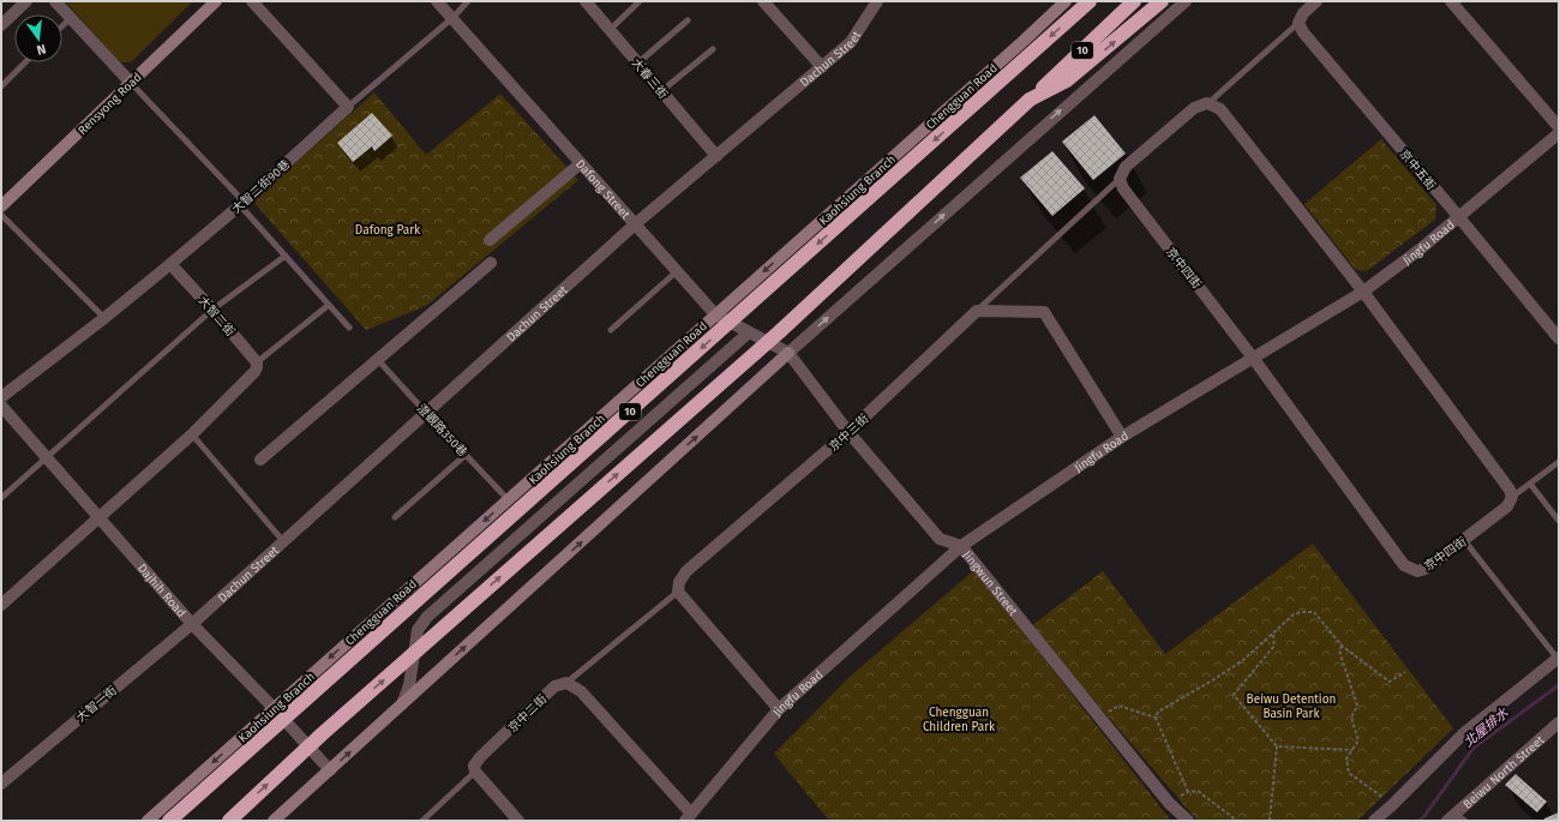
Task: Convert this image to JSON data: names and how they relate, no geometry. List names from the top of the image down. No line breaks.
{"streets":{"highway":["10","Kaohsiung Branch"],"street":["Dachun Street","大春三街","Chengguan Road","Rensyong Road","京中五街","大智二街90巷","Dafong Street","Jingfu Road","京中四街","大智二街","京中三街","Jingwun Street","Dajhih Road","大智一街","京中二街","Beiwu North Street"],"lane":["澄觀路350巷"]},"crossings":[["Dachun Street","大春三街"],["Dachun Street","Dafong Street"],["Dachun Street","澄觀路350巷"],["Dachun Street","Dajhih Road"],["Dachun Street","大智一街"],["Chengguan Road","Dafong Street"],["Chengguan Road","澄觀路350巷"],["Chengguan Road","Dajhih Road"],["京中五街","Jingfu Road"],["大智二街90巷","大智二街"],["Dafong Street","Jingwun Street"],["Jingfu Road","京中四街"],["Jingfu Road","Jingwun Street"],["京中三街","Jingwun Street"],["Dajhih Road","大智一街"]],"water":["北屋排水"],"parks":["Dafong Park","Beiwu Detention Basin Park","Chengguan Children Park"],"north":"bottom"}
